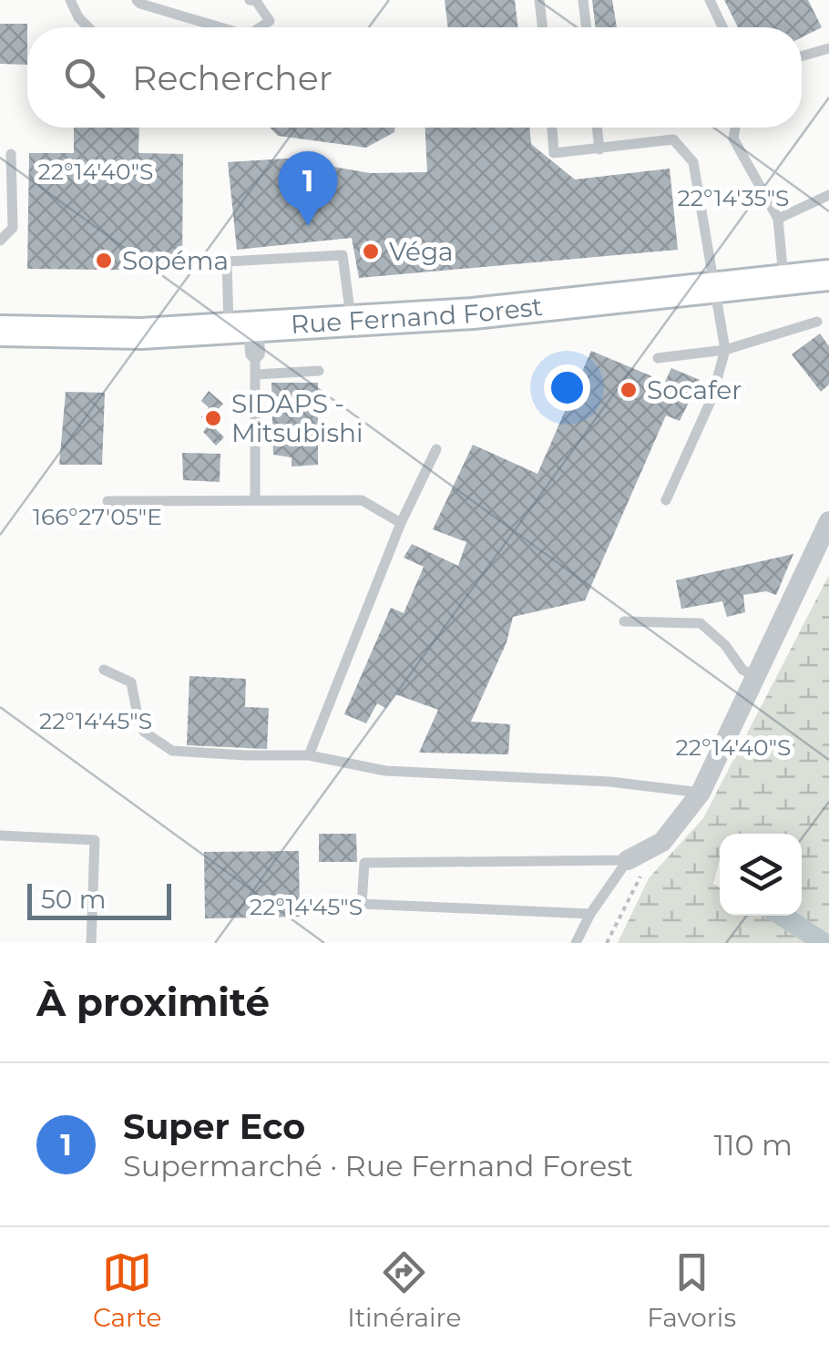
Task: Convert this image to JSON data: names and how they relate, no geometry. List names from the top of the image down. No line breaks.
{"streets":{"street":["Rue Fernand Forest"]},"places":["Véga","Sopéma","Socafer","SIDAPS - Mitsubishi"],"scale_bar":"50 m","page":{"search":"Rechercher","pins":"1","scale":"50 m","heading":"À proximité","list":[{"mark":"1","name":"Super Eco","note":"Supermarché · Rue Fernand Forest","value":"110 m"}],"nav":["Carte","Itinéraire","Favoris"]},"coordinates":["22°14'40\"S","22°14'35\"S","166°27'05\"E","22°14'45\"S"]}
